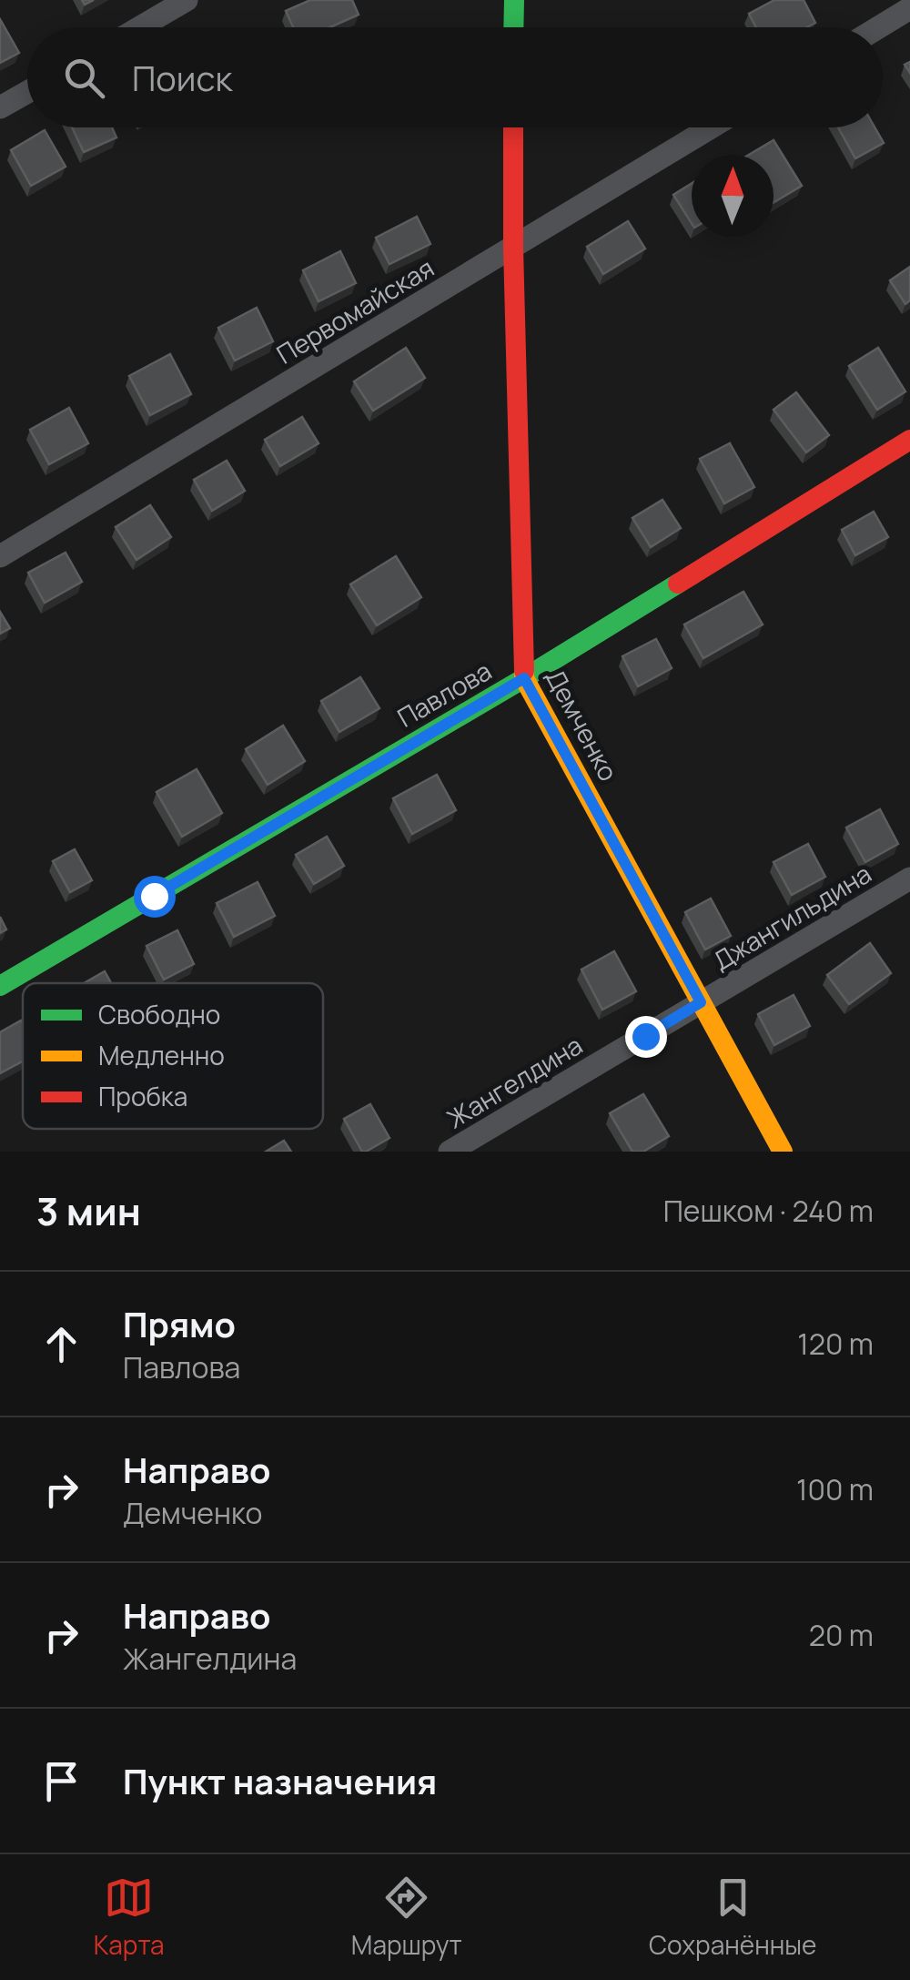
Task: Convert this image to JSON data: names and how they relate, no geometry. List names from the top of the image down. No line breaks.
{"streets":{"street":["Первомайская","Павлова","Демченко","Джангильдина","Жангелдина"]},"crossings":[["Первомайская","Демченко"],["Павлова","Демченко"],["Демченко","Джангильдина"],["Демченко","Жангелдина"],["Джангильдина","Жангелдина"]],"legend":["Свободно","Медленно","Пробка"],"north":"top","page":{"search":"Поиск","heading":["3 мин","Пешком · 240 m"],"list":[["Прямо","Павлова","120 m"],["Направо","Демченко","100 m"],["Направо","Жангелдина","20 m"],"Пункт назначения"],"nav":["Карта","Маршрут","Сохранённые"]}}
